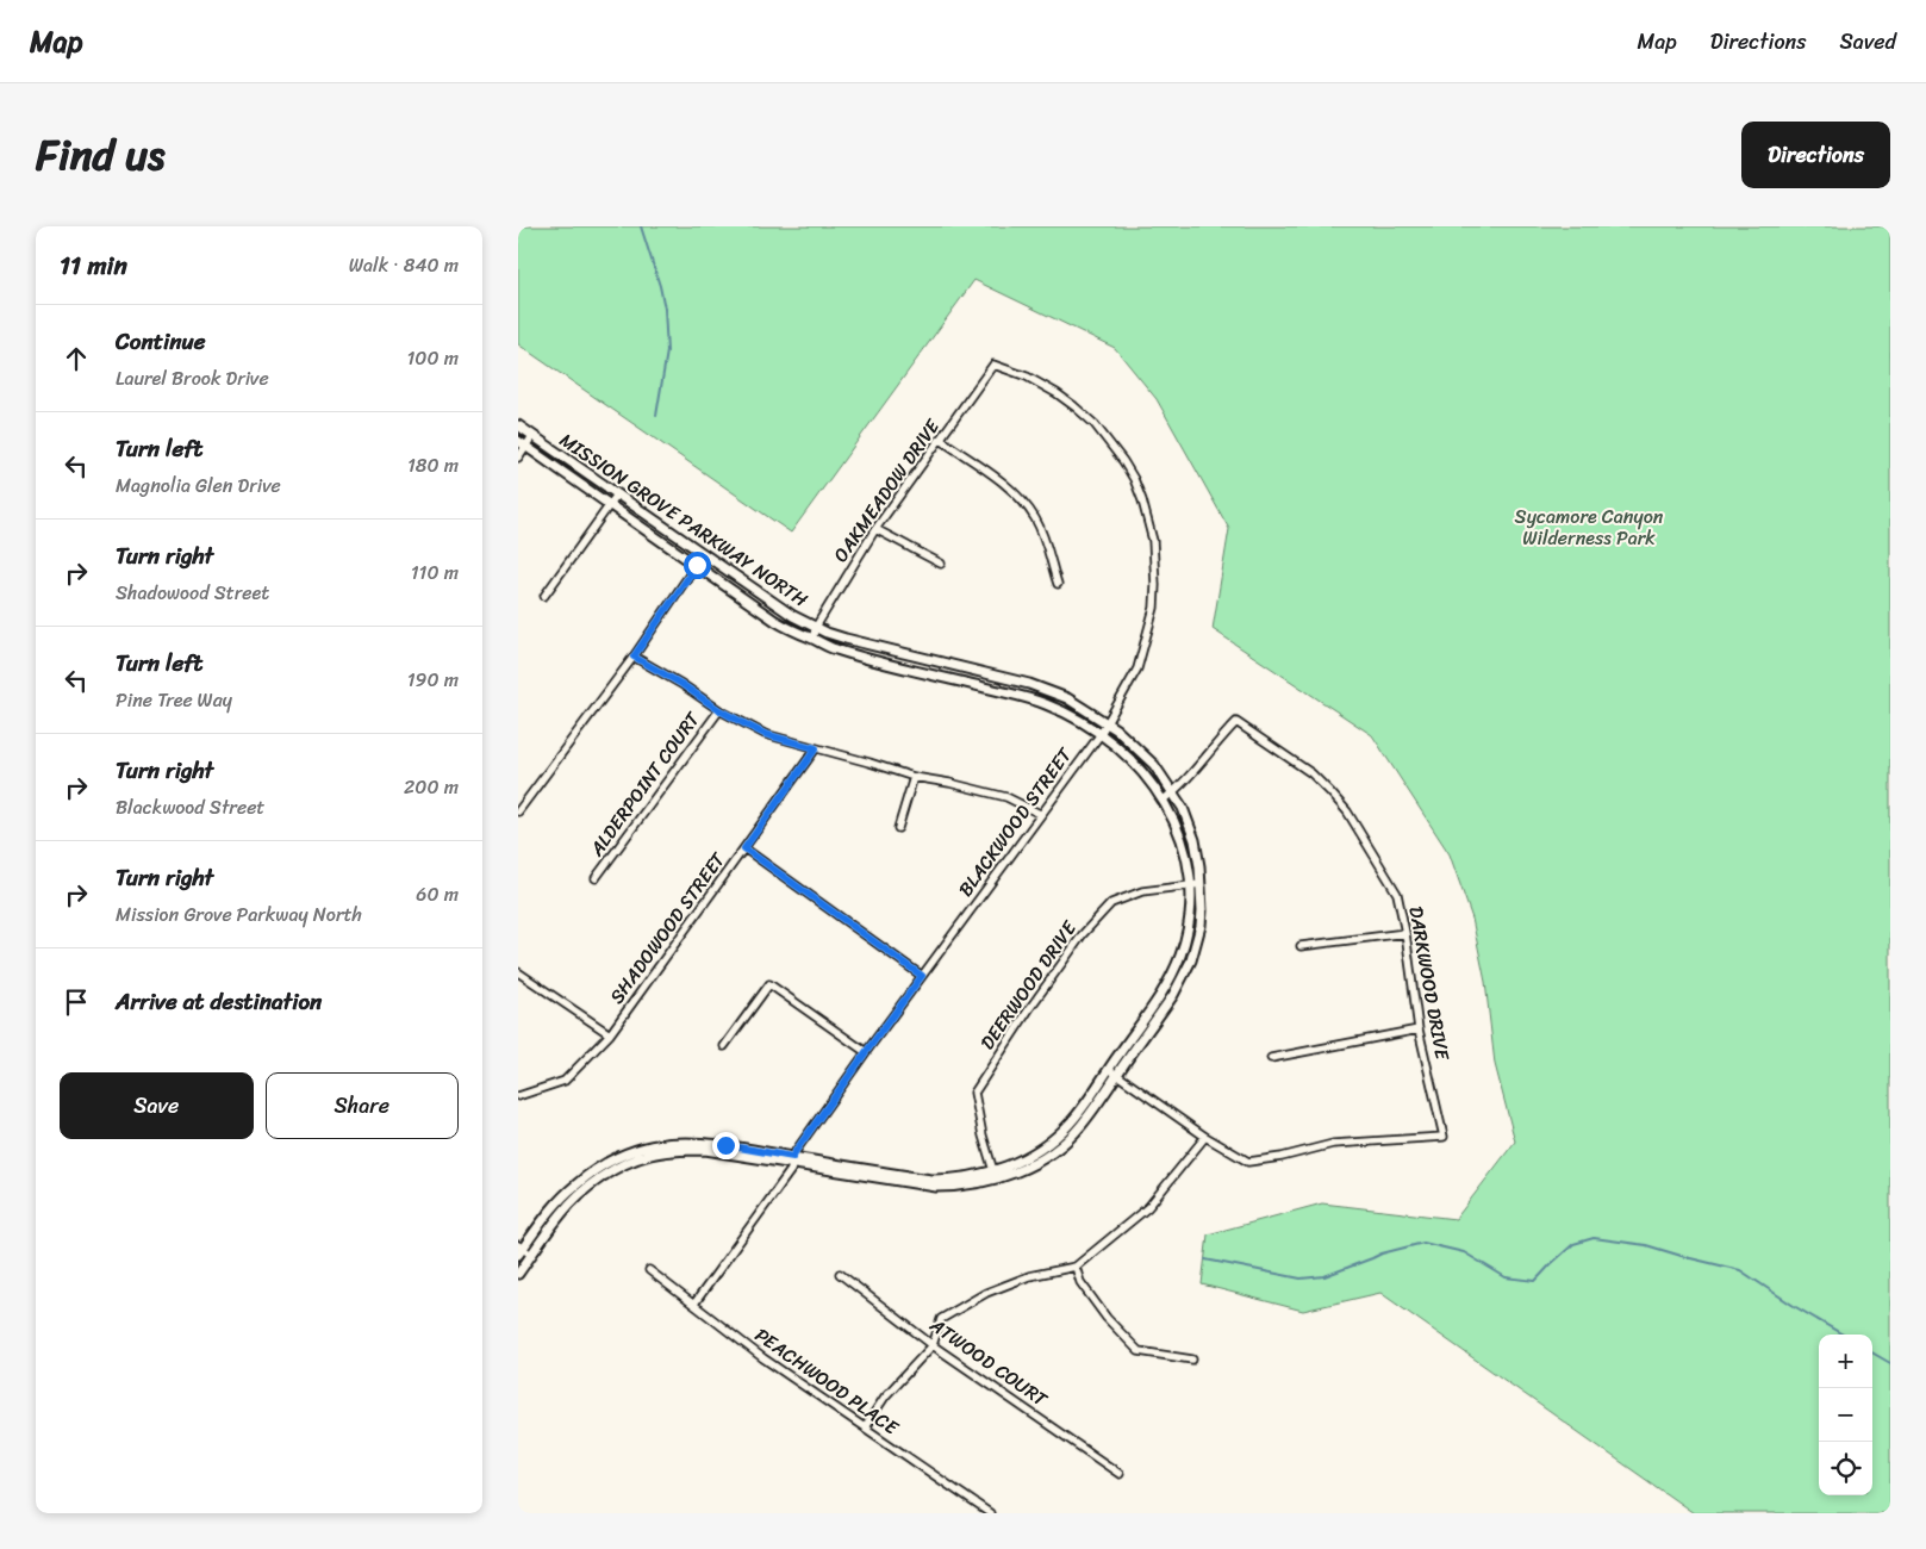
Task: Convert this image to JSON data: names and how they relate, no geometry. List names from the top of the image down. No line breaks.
{"streets":{"street":["OAKMEADOW DRIVE","MISSION GROVE PARKWAY NORTH","ALDERPOINT COURT","BLACKWOOD STREET","SHADOWOOD STREET","DARKWOOD DRIVE","DEERWOOD DRIVE","ATWOOD COURT","PEACHWOOD PLACE"]},"crossings":[["OAKMEADOW DRIVE","MISSION GROVE PARKWAY NORTH"],["OAKMEADOW DRIVE","BLACKWOOD STREET"],["MISSION GROVE PARKWAY NORTH","BLACKWOOD STREET"],["MISSION GROVE PARKWAY NORTH","DARKWOOD DRIVE"],["MISSION GROVE PARKWAY NORTH","DEERWOOD DRIVE"],["BLACKWOOD STREET","PEACHWOOD PLACE"]],"parks":["Sycamore Canyon Wilderness Park"],"page":{"header":"Map","nav":["Map","Directions","Saved"],"title":"Find us","buttons":["Directions",["Save","Share"]],"heading":["11 min","Walk · 840 m"],"list":[["Continue","Laurel Brook Drive","100 m"],["Turn left","Magnolia Glen Drive","180 m"],["Turn right","Shadowood Street","110 m"],["Turn left","Pine Tree Way","190 m"],["Turn right","Blackwood Street","200 m"],["Turn right","Mission Grove Parkway North","60 m"],"Arrive at destination"],"map_buttons":["+","−"]}}
